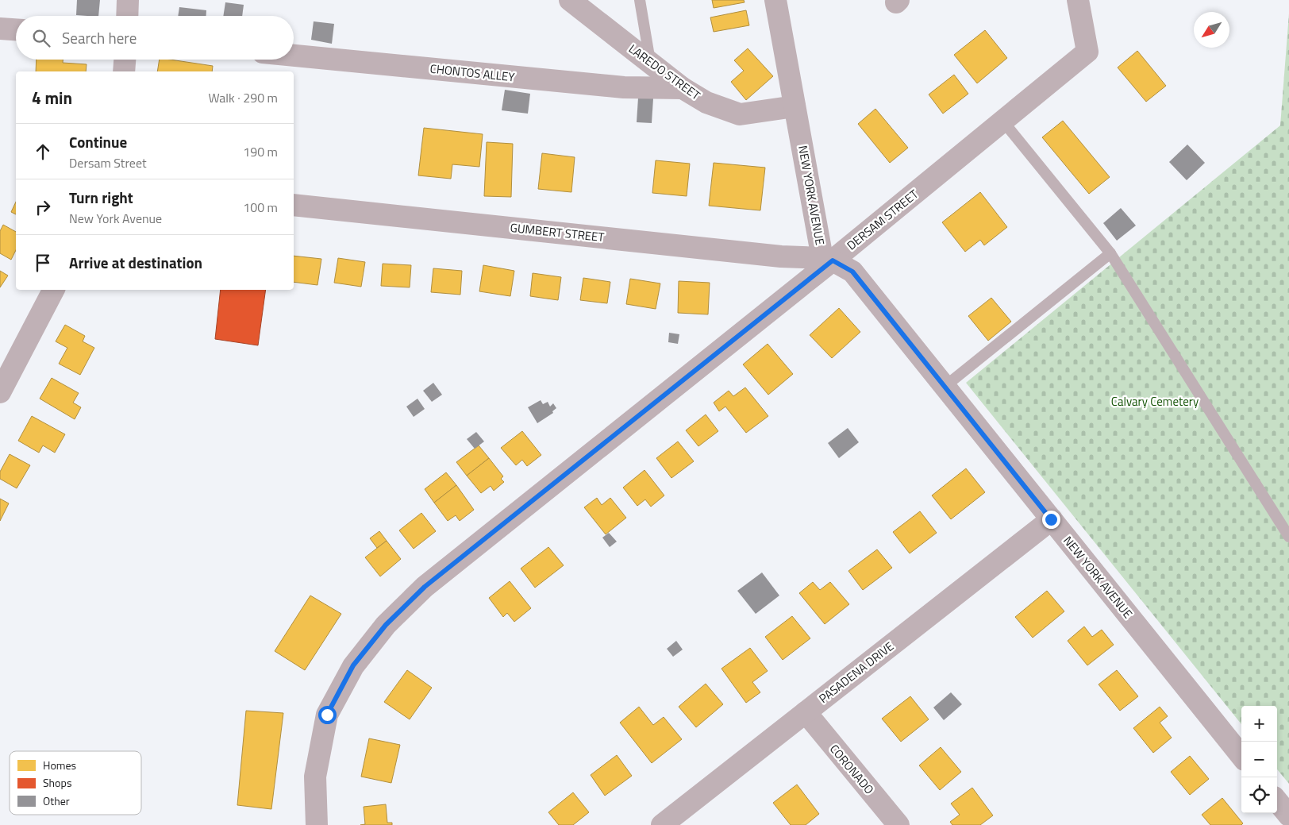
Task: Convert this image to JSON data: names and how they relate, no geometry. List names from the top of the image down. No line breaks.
{"streets":{"street":["LAREDO STREET","CHONTOS ALLEY","NEW YORK AVENUE","DERSAM STREET","GUMBERT STREET","PASADENA DRIVE","CORONADO"]},"crossings":[["LAREDO STREET","CHONTOS ALLEY"],["LAREDO STREET","NEW YORK AVENUE"],["NEW YORK AVENUE","DERSAM STREET"],["NEW YORK AVENUE","GUMBERT STREET"],["NEW YORK AVENUE","PASADENA DRIVE"],["DERSAM STREET","GUMBERT STREET"],["PASADENA DRIVE","CORONADO"]],"parks":["Calvary Cemetery"],"legend":["Homes","Shops","Other"],"north":"bottom left","page":{"search":"Search here","heading":["4 min","Walk · 290 m"],"list":[["Continue","Dersam Street","190 m"],["Turn right","New York Avenue","100 m"],"Arrive at destination"],"map_buttons":["+","−"]}}
